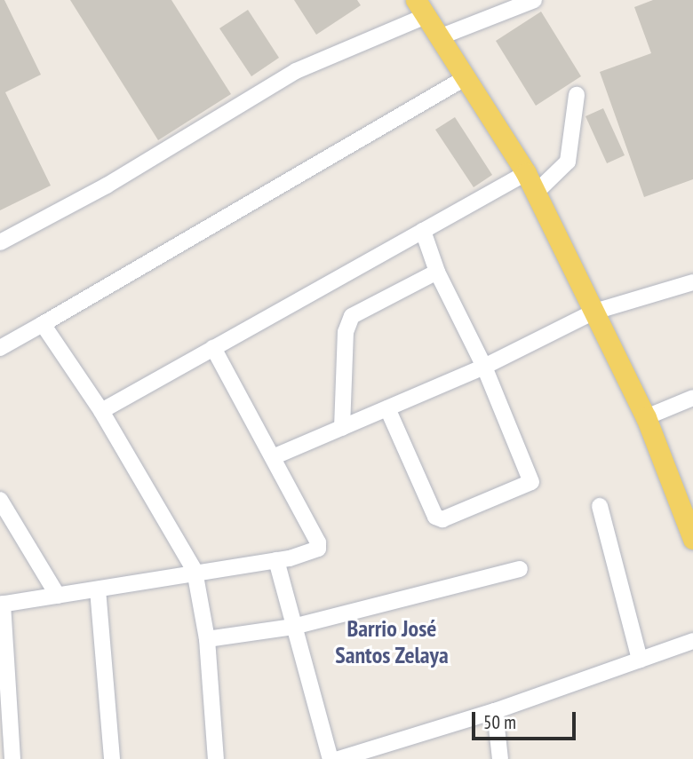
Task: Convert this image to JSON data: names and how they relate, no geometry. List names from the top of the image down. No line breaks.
{"districts":["Barrio José Santos Zelaya"],"scale_bar":"50 m"}
